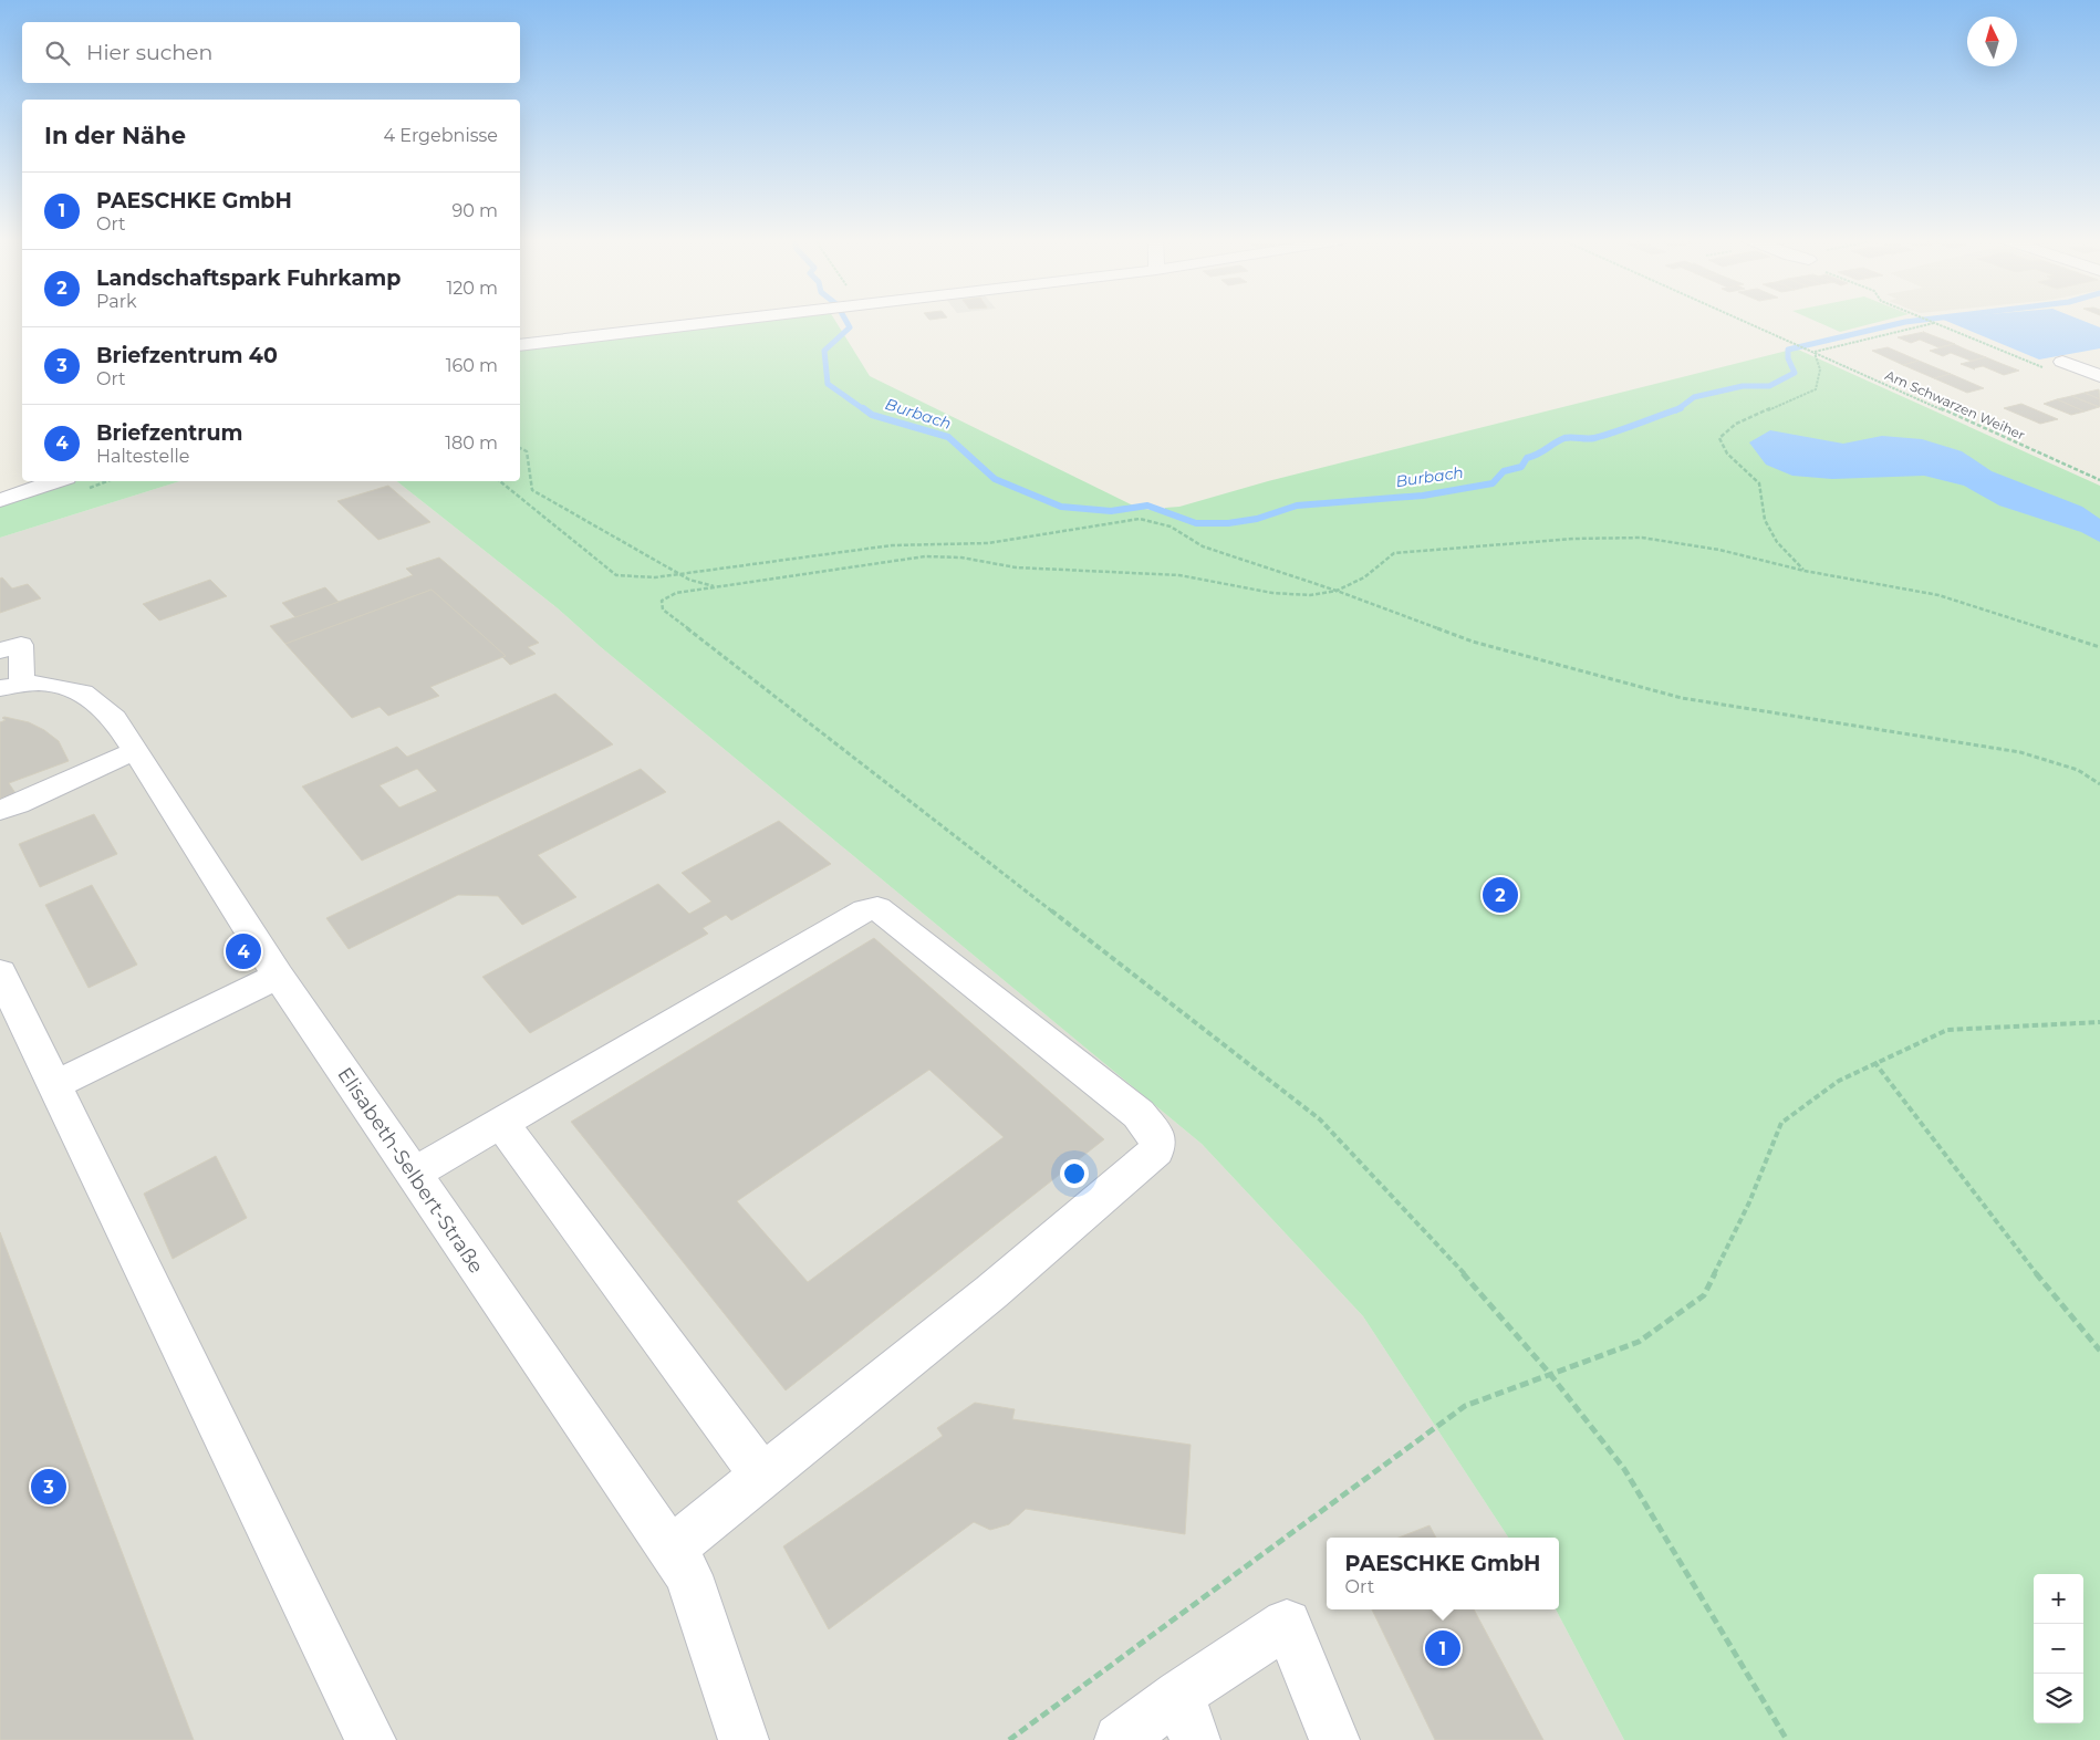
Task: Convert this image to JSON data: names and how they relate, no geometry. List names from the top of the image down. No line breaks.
{"streets":{"street":["Elisabeth-Selbert-Straße"],"path":["Am Schwarzen Weiher"]},"water":["Burbach"],"north":"top","page":{"search":"Hier suchen","heading":["In der Nähe","4 Ergebnisse"],"list":[{"mark":"1","name":"PAESCHKE GmbH","note":"Ort","value":"90 m"},{"mark":"2","name":"Landschaftspark Fuhrkamp","note":"Park","value":"120 m"},{"mark":"3","name":"Briefzentrum 40","note":"Ort","value":"160 m"},{"mark":"4","name":"Briefzentrum","note":"Haltestelle","value":"180 m"}],"pins":["2","4","3","1"],"popup":["PAESCHKE GmbH","Ort"],"map_buttons":["+","−"]}}
